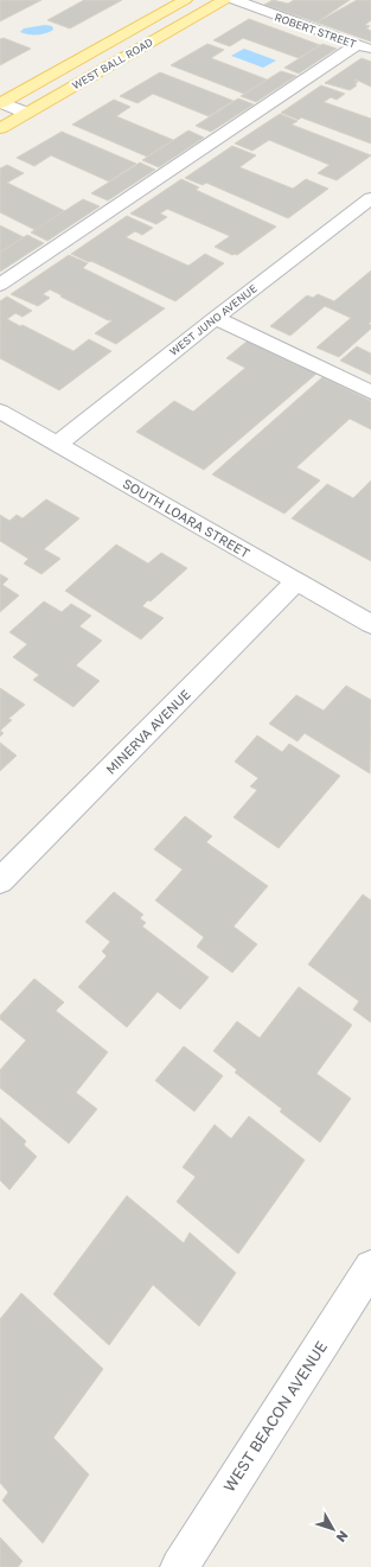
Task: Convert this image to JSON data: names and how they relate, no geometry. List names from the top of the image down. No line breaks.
{"streets":{"main road":["WEST BALL ROAD"],"street":["ROBERT STREET","WEST JUNO AVENUE","SOUTH LOARA STREET","MINERVA AVENUE","WEST BEACON AVENUE"]},"crossings":[["WEST JUNO AVENUE","SOUTH LOARA STREET"],["SOUTH LOARA STREET","MINERVA AVENUE"]],"north":"bottom right"}
